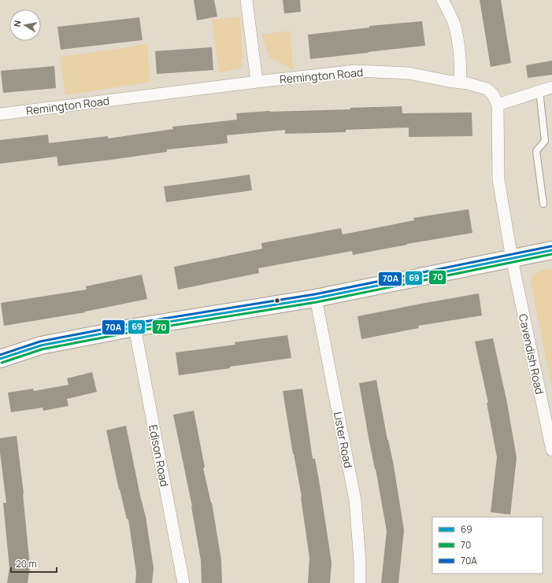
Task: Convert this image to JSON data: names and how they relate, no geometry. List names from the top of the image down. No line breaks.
{"streets":{"street":["Remington Road","Cavendish Road","Lister Road","Edison Road"]},"lines":["transit line 70A","transit line 69","transit line 70"],"legend":["69","70","70A"],"scale_bar":"20 m","north":"left"}
